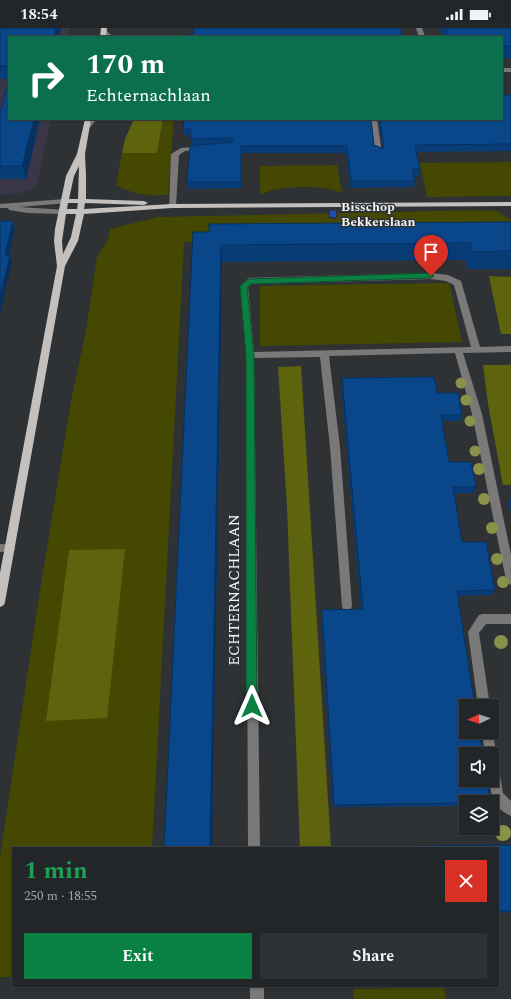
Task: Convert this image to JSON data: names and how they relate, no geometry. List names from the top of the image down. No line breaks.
{"streets":{"street":["ECHTERNACHLAAN"]},"places":{"transit":["Bisschop Bekkerslaan"]},"north":"left","page":{"status":"18:54","turn":["170 m","Echternachlaan"],"heading":["1 min","250 m · 18:55"],"buttons":["Exit","Share"]}}
